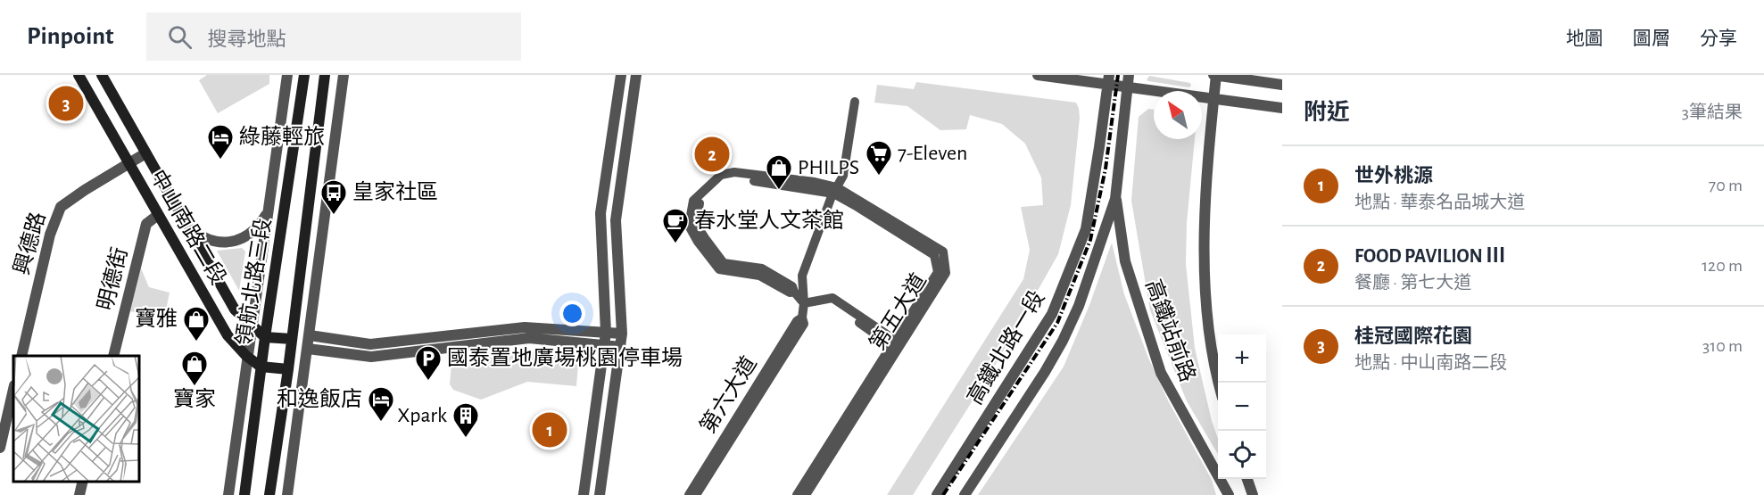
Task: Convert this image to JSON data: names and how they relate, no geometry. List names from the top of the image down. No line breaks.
{"streets":{"main road":["中山南路二段","領航北路三段"],"street":["興德路","明德街","第五大道","高鐵站前路","高鐵北路一段","第六大道"]},"crossings":[["中山南路二段","興德路"],["中山南路二段","明德街"],["中山南路二段","領航北路三段"],["第五大道","第六大道"],["高鐵站前路","高鐵北路一段"]],"places":{"hotel":["綠藤輕旅","和逸飯店"],"supermarket":["7-Eleven"],"shop":["PHILPS","寶雅","寶家"],"bus stop":["皇家社區"],"cafe":["春水堂人文茶館"],"parking":["國泰置地廣場桃園停車場"],"building":["Xpark"]},"north":"top left","page":{"header":"Pinpoint","search":"搜尋地點","nav":["地圖","圖層","分享"],"heading":["附近","3筆結果"],"pins":["3","2","1"],"list":[{"mark":"1","name":"世外桃源","note":"地點 · 華泰名品城大道","value":"70 m"},{"mark":"2","name":"FOOD PAVILION Ⅲ","note":"餐廳 · 第七大道","value":"120 m"},{"mark":"3","name":"桂冠國際花園","note":"地點 · 中山南路二段","value":"310 m"}],"map_buttons":["+","−"]}}
